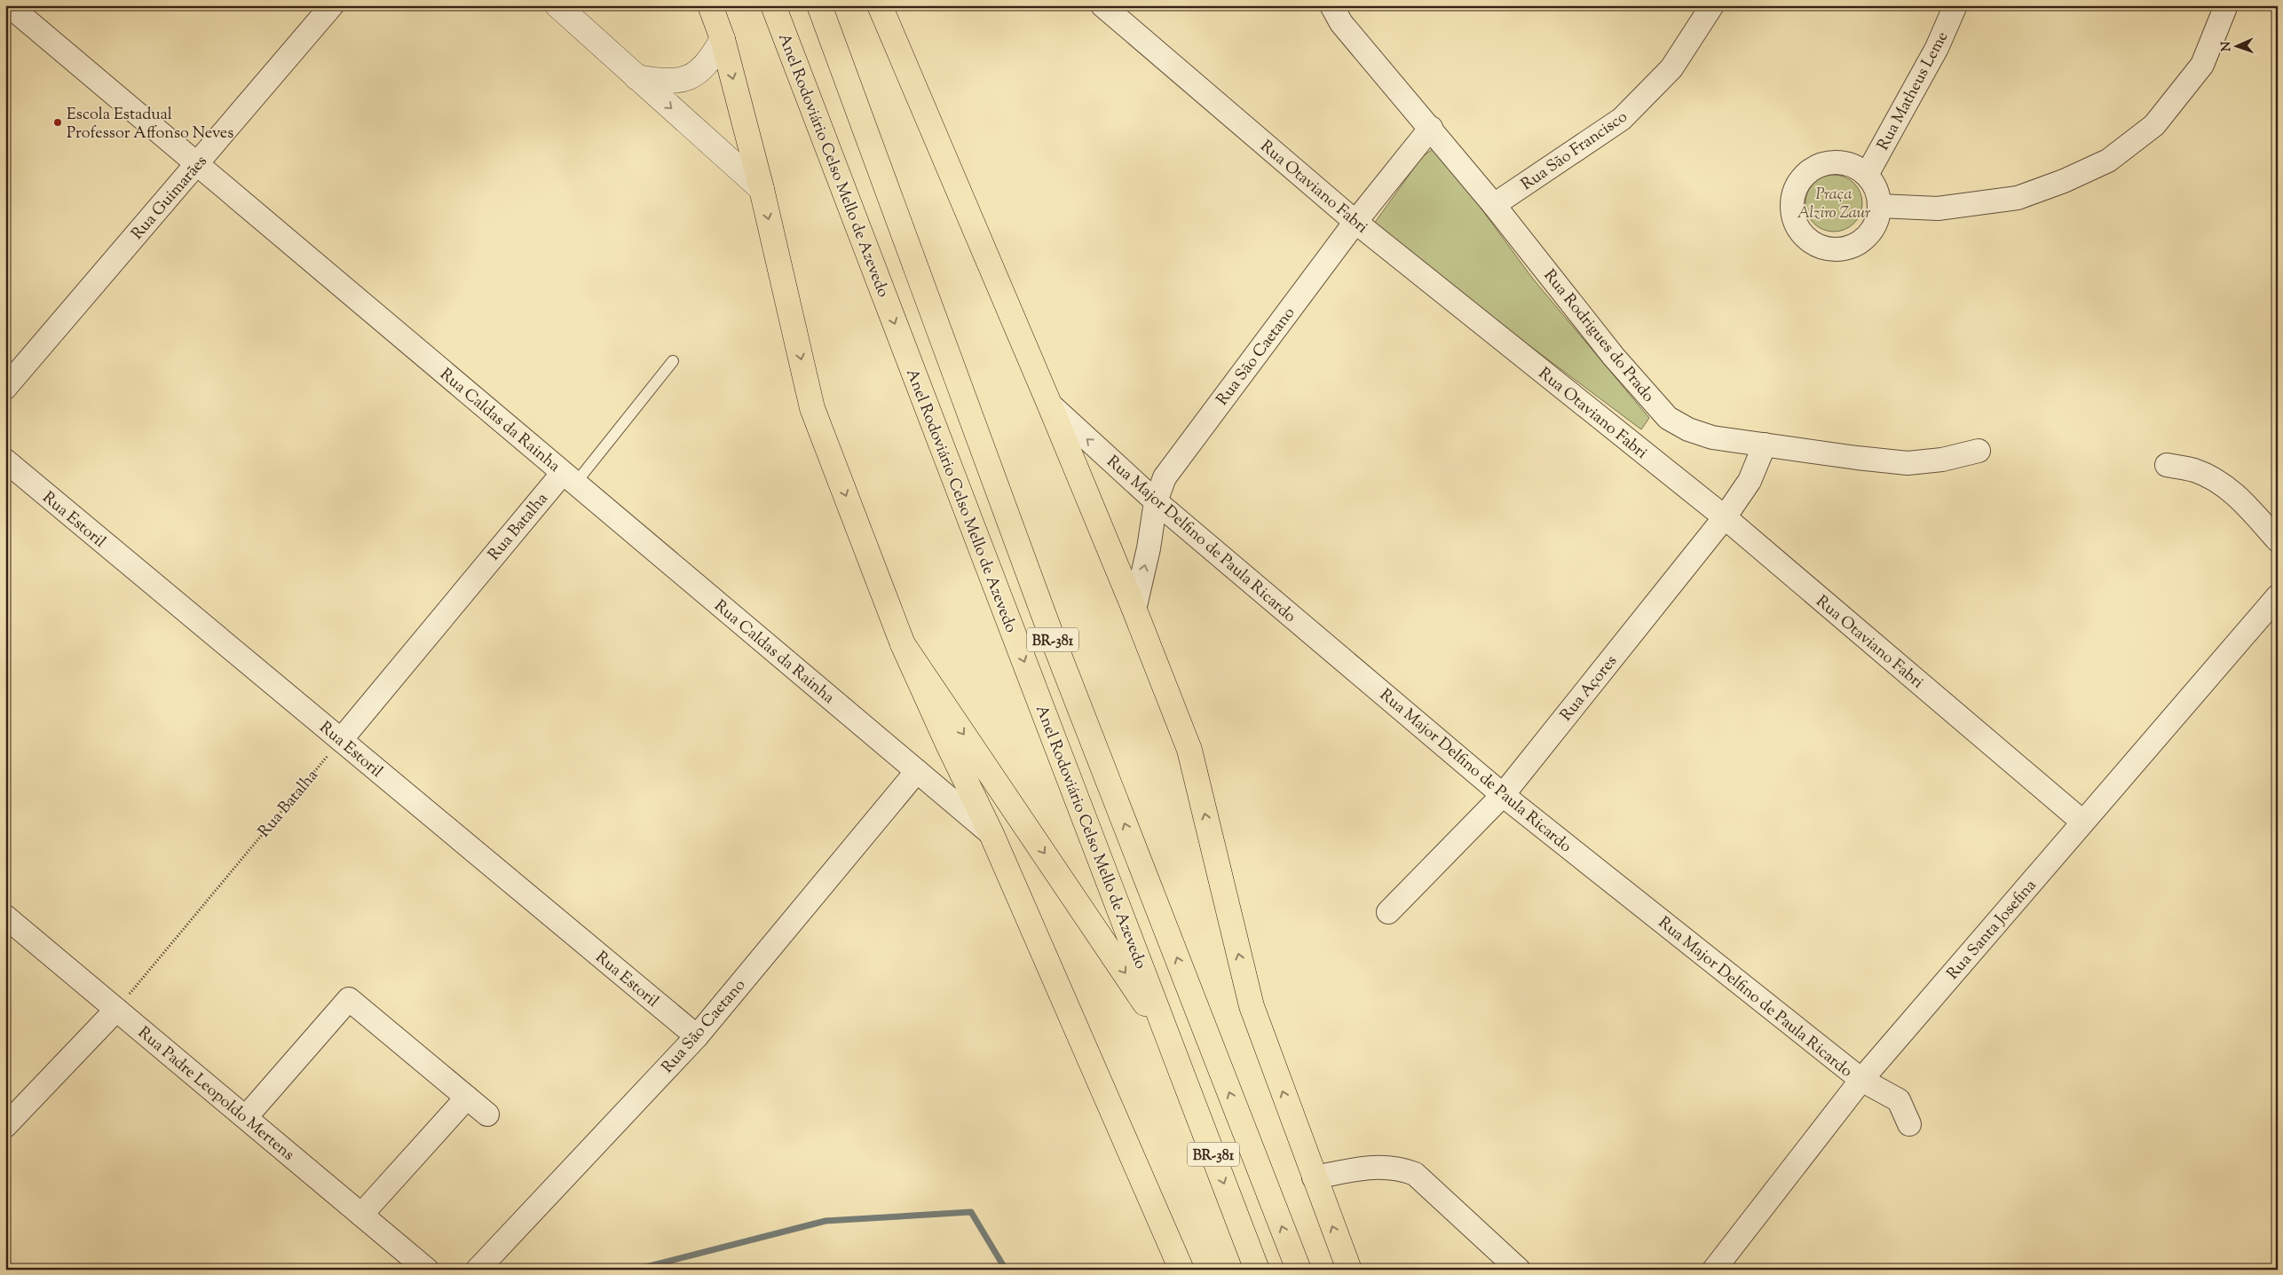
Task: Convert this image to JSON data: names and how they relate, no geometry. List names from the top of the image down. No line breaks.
{"streets":{"main road":["Anel Rodoviário Celso Mello de Azevedo","BR-381"],"street":["Rua Matheus Leme","Rua São Francisco","Rua Otaviano Fabri","Rua Guimarães","Rua Rodrigues do Prado","Rua São Caetano","Rua Caldas da Rainha","Rua Estoril","Rua Batalha","Rua Major Delfino de Paula Ricardo","Rua Açores","Rua Santa Josefina","Rua Padre Leopoldo Mertens"]},"crossings":[["Rua São Francisco","Rua Rodrigues do Prado"],["Rua Otaviano Fabri","Rua São Caetano"],["Rua Otaviano Fabri","Rua Açores"],["Rua Otaviano Fabri","Rua Santa Josefina"],["Rua Guimarães","Rua Caldas da Rainha"],["Rua Rodrigues do Prado","Rua São Caetano"],["Rua Rodrigues do Prado","Rua Açores"],["Rua São Caetano","Rua Caldas da Rainha"],["Rua São Caetano","Rua Estoril"],["Rua São Caetano","Rua Major Delfino de Paula Ricardo"],["Rua Caldas da Rainha","Rua Batalha"],["Rua Estoril","Rua Batalha"],["Rua Batalha","Rua Padre Leopoldo Mertens"],["Rua Major Delfino de Paula Ricardo","Rua Açores"],["Rua Major Delfino de Paula Ricardo","Rua Santa Josefina"]],"parks":["Praça Alziro Zaur"],"places":["Escola Estadual Professor Affonso Neves"],"north":"left"}
